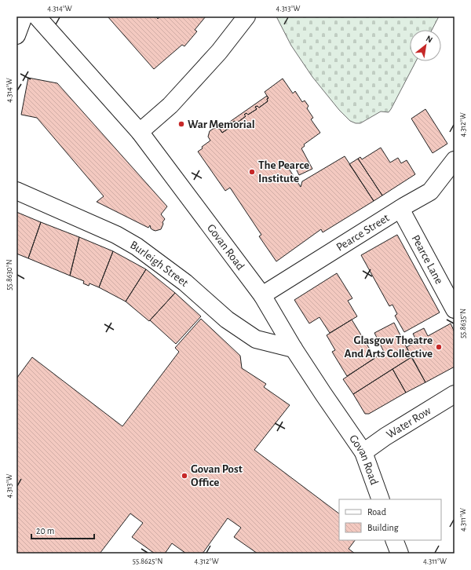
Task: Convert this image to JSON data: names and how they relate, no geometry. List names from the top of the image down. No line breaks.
{"streets":{"street":["Pearce Street","Govan Road","Pearce Lane","Burleigh Street","Water Row"]},"crossings":[["Pearce Street","Govan Road"],["Pearce Street","Pearce Lane"],["Govan Road","Burleigh Street"],["Govan Road","Water Row"]],"places":["War Memorial","The Pearce Institute","Glasgow Theatre And Arts Collective","Govan Post Office"],"legend":["Road","Building"],"scale_bar":"20 m","north":"top right","coordinates":["4.314°W","4.313°W","4.312°W","55.8630°N","55.8635°N","4.311°W","55.8625°N"]}
